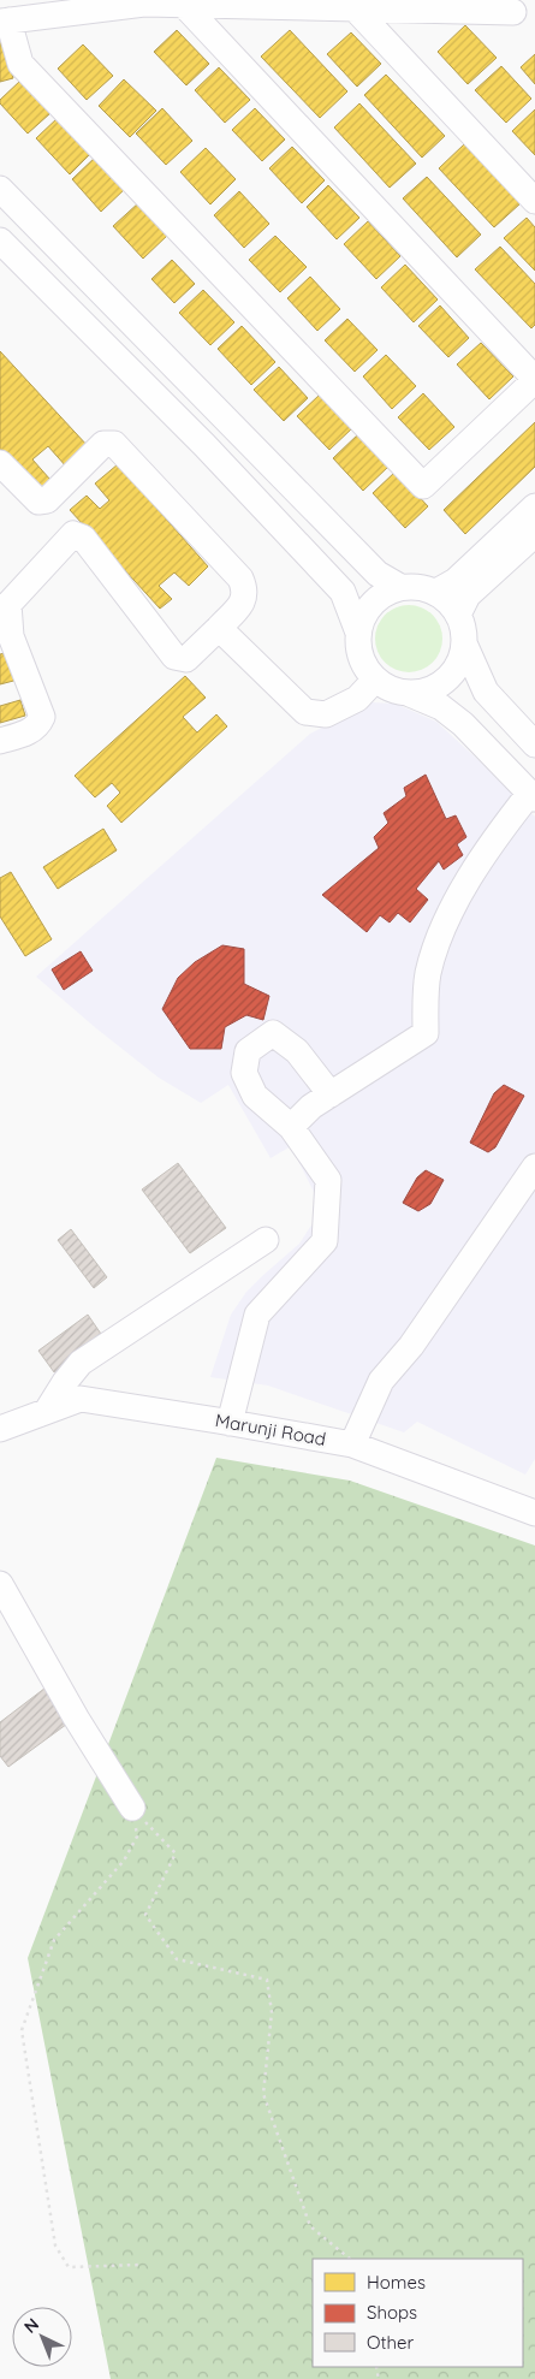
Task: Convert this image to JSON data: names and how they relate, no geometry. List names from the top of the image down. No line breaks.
{"streets":{"street":["Marunji Road"]},"legend":["Homes","Shops","Other"],"north":"top left"}
